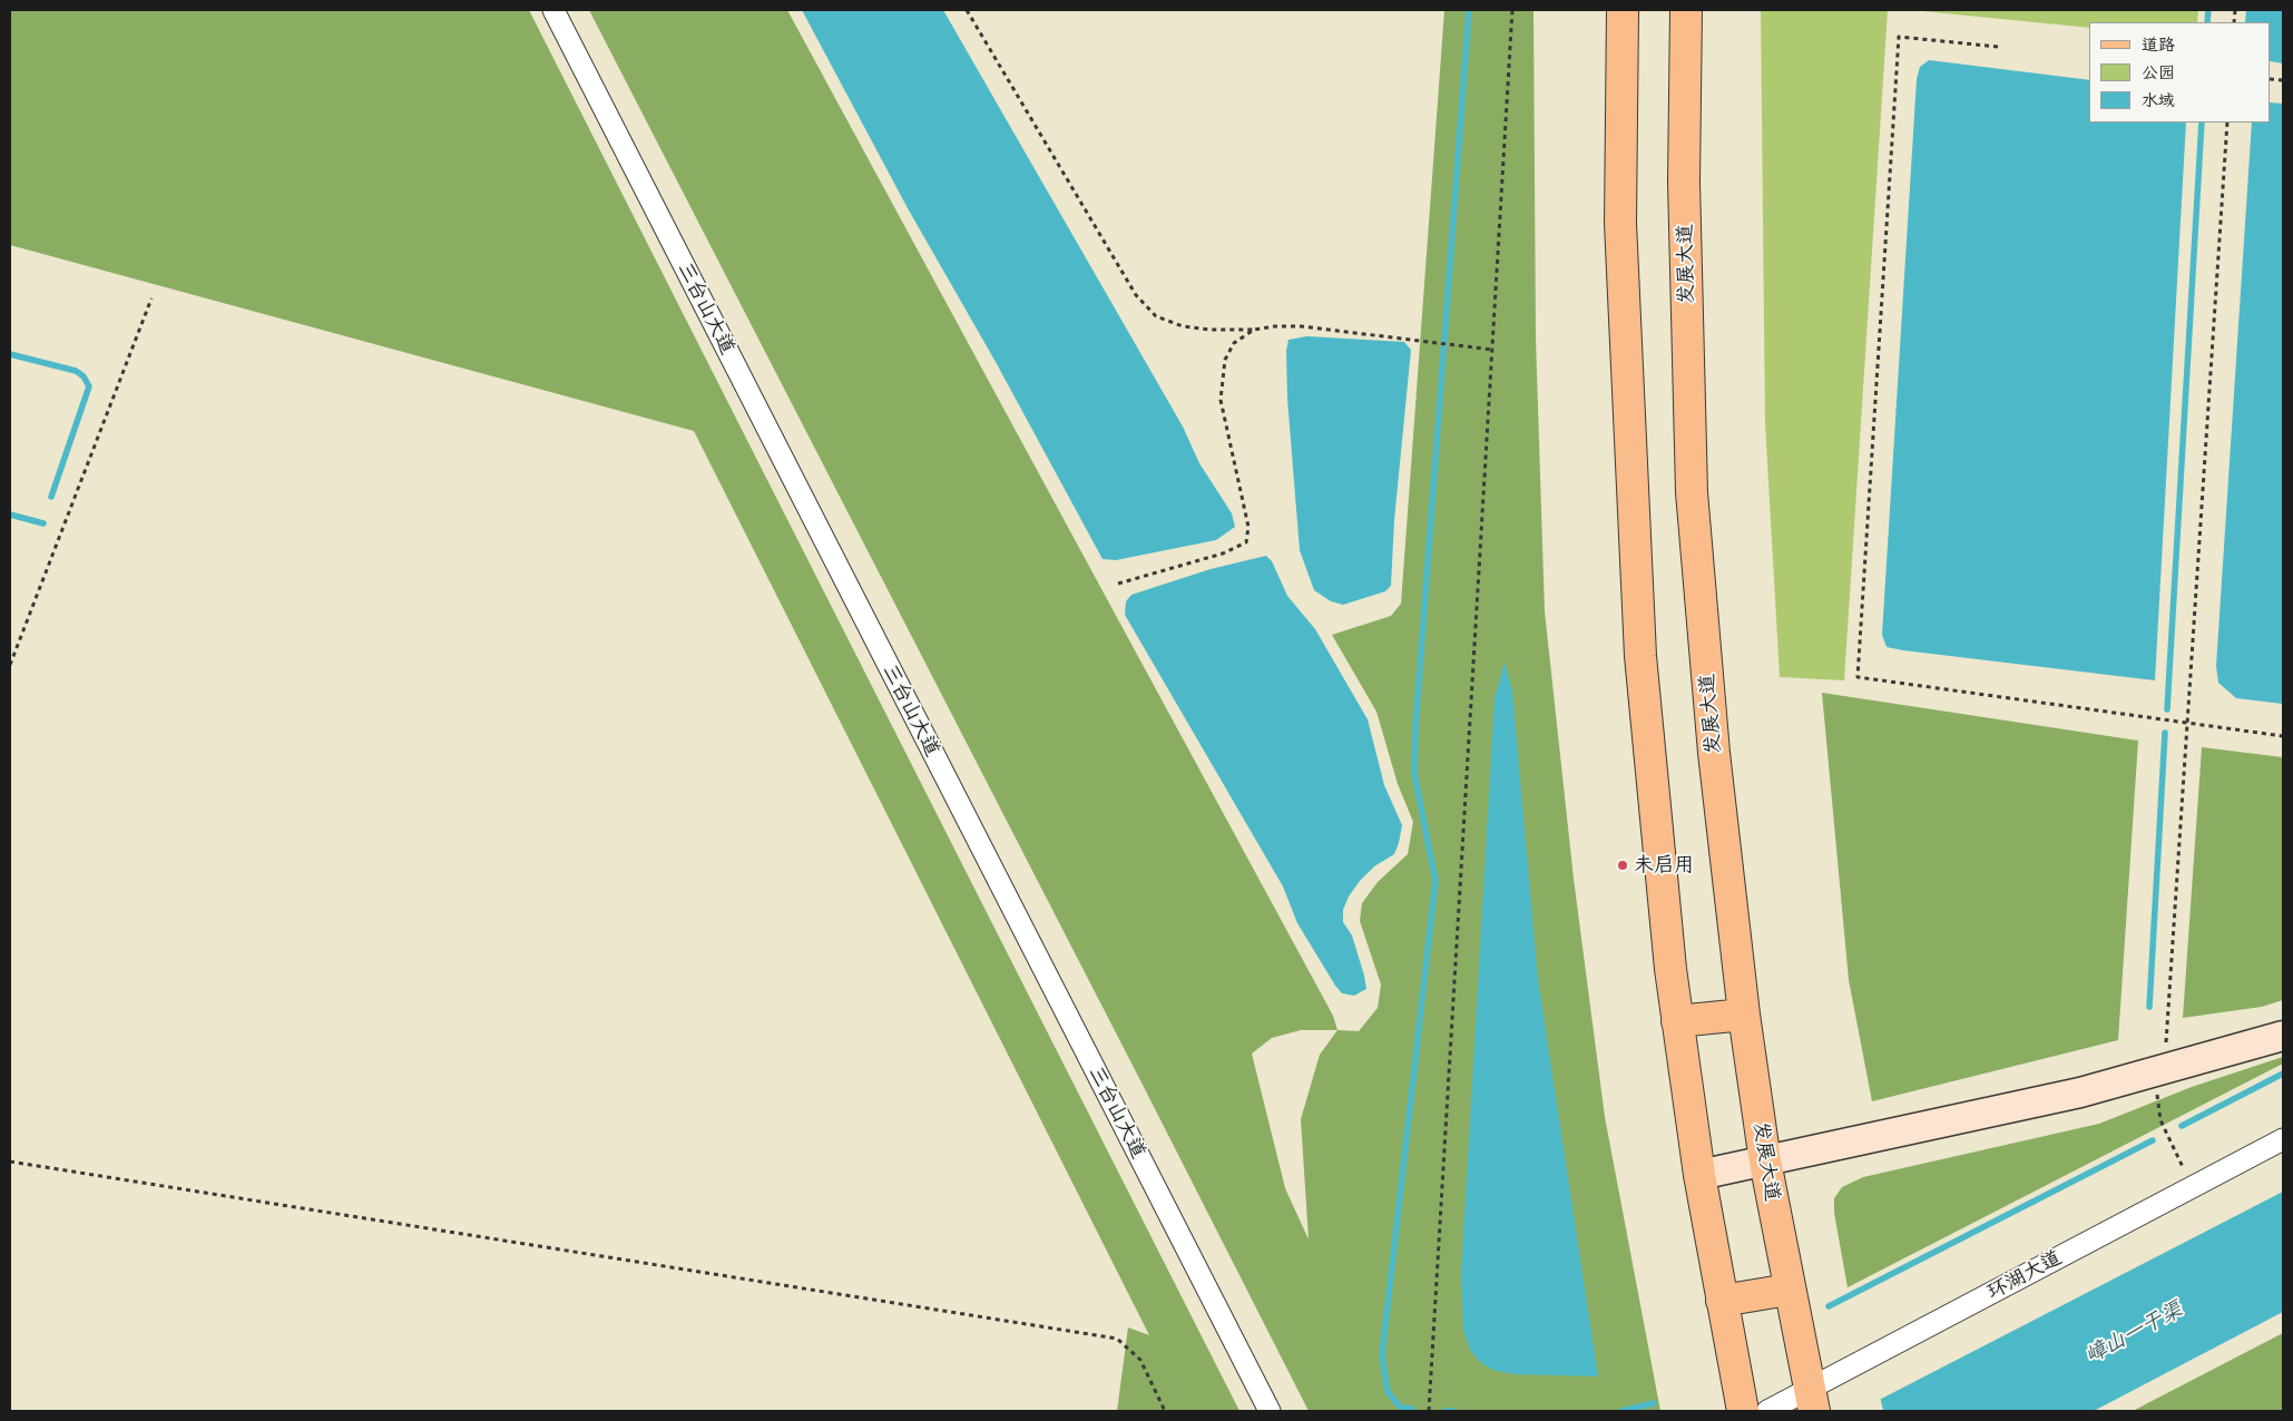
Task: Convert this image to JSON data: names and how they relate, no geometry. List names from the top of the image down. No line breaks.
{"streets":{"main road":["发展大道"],"street":["三台山大道","环湖大道"]},"crossings":[["发展大道","环湖大道"]],"water":["嶂山一干渠"],"places":["未启用"],"legend":["道路","公园","水域"]}
